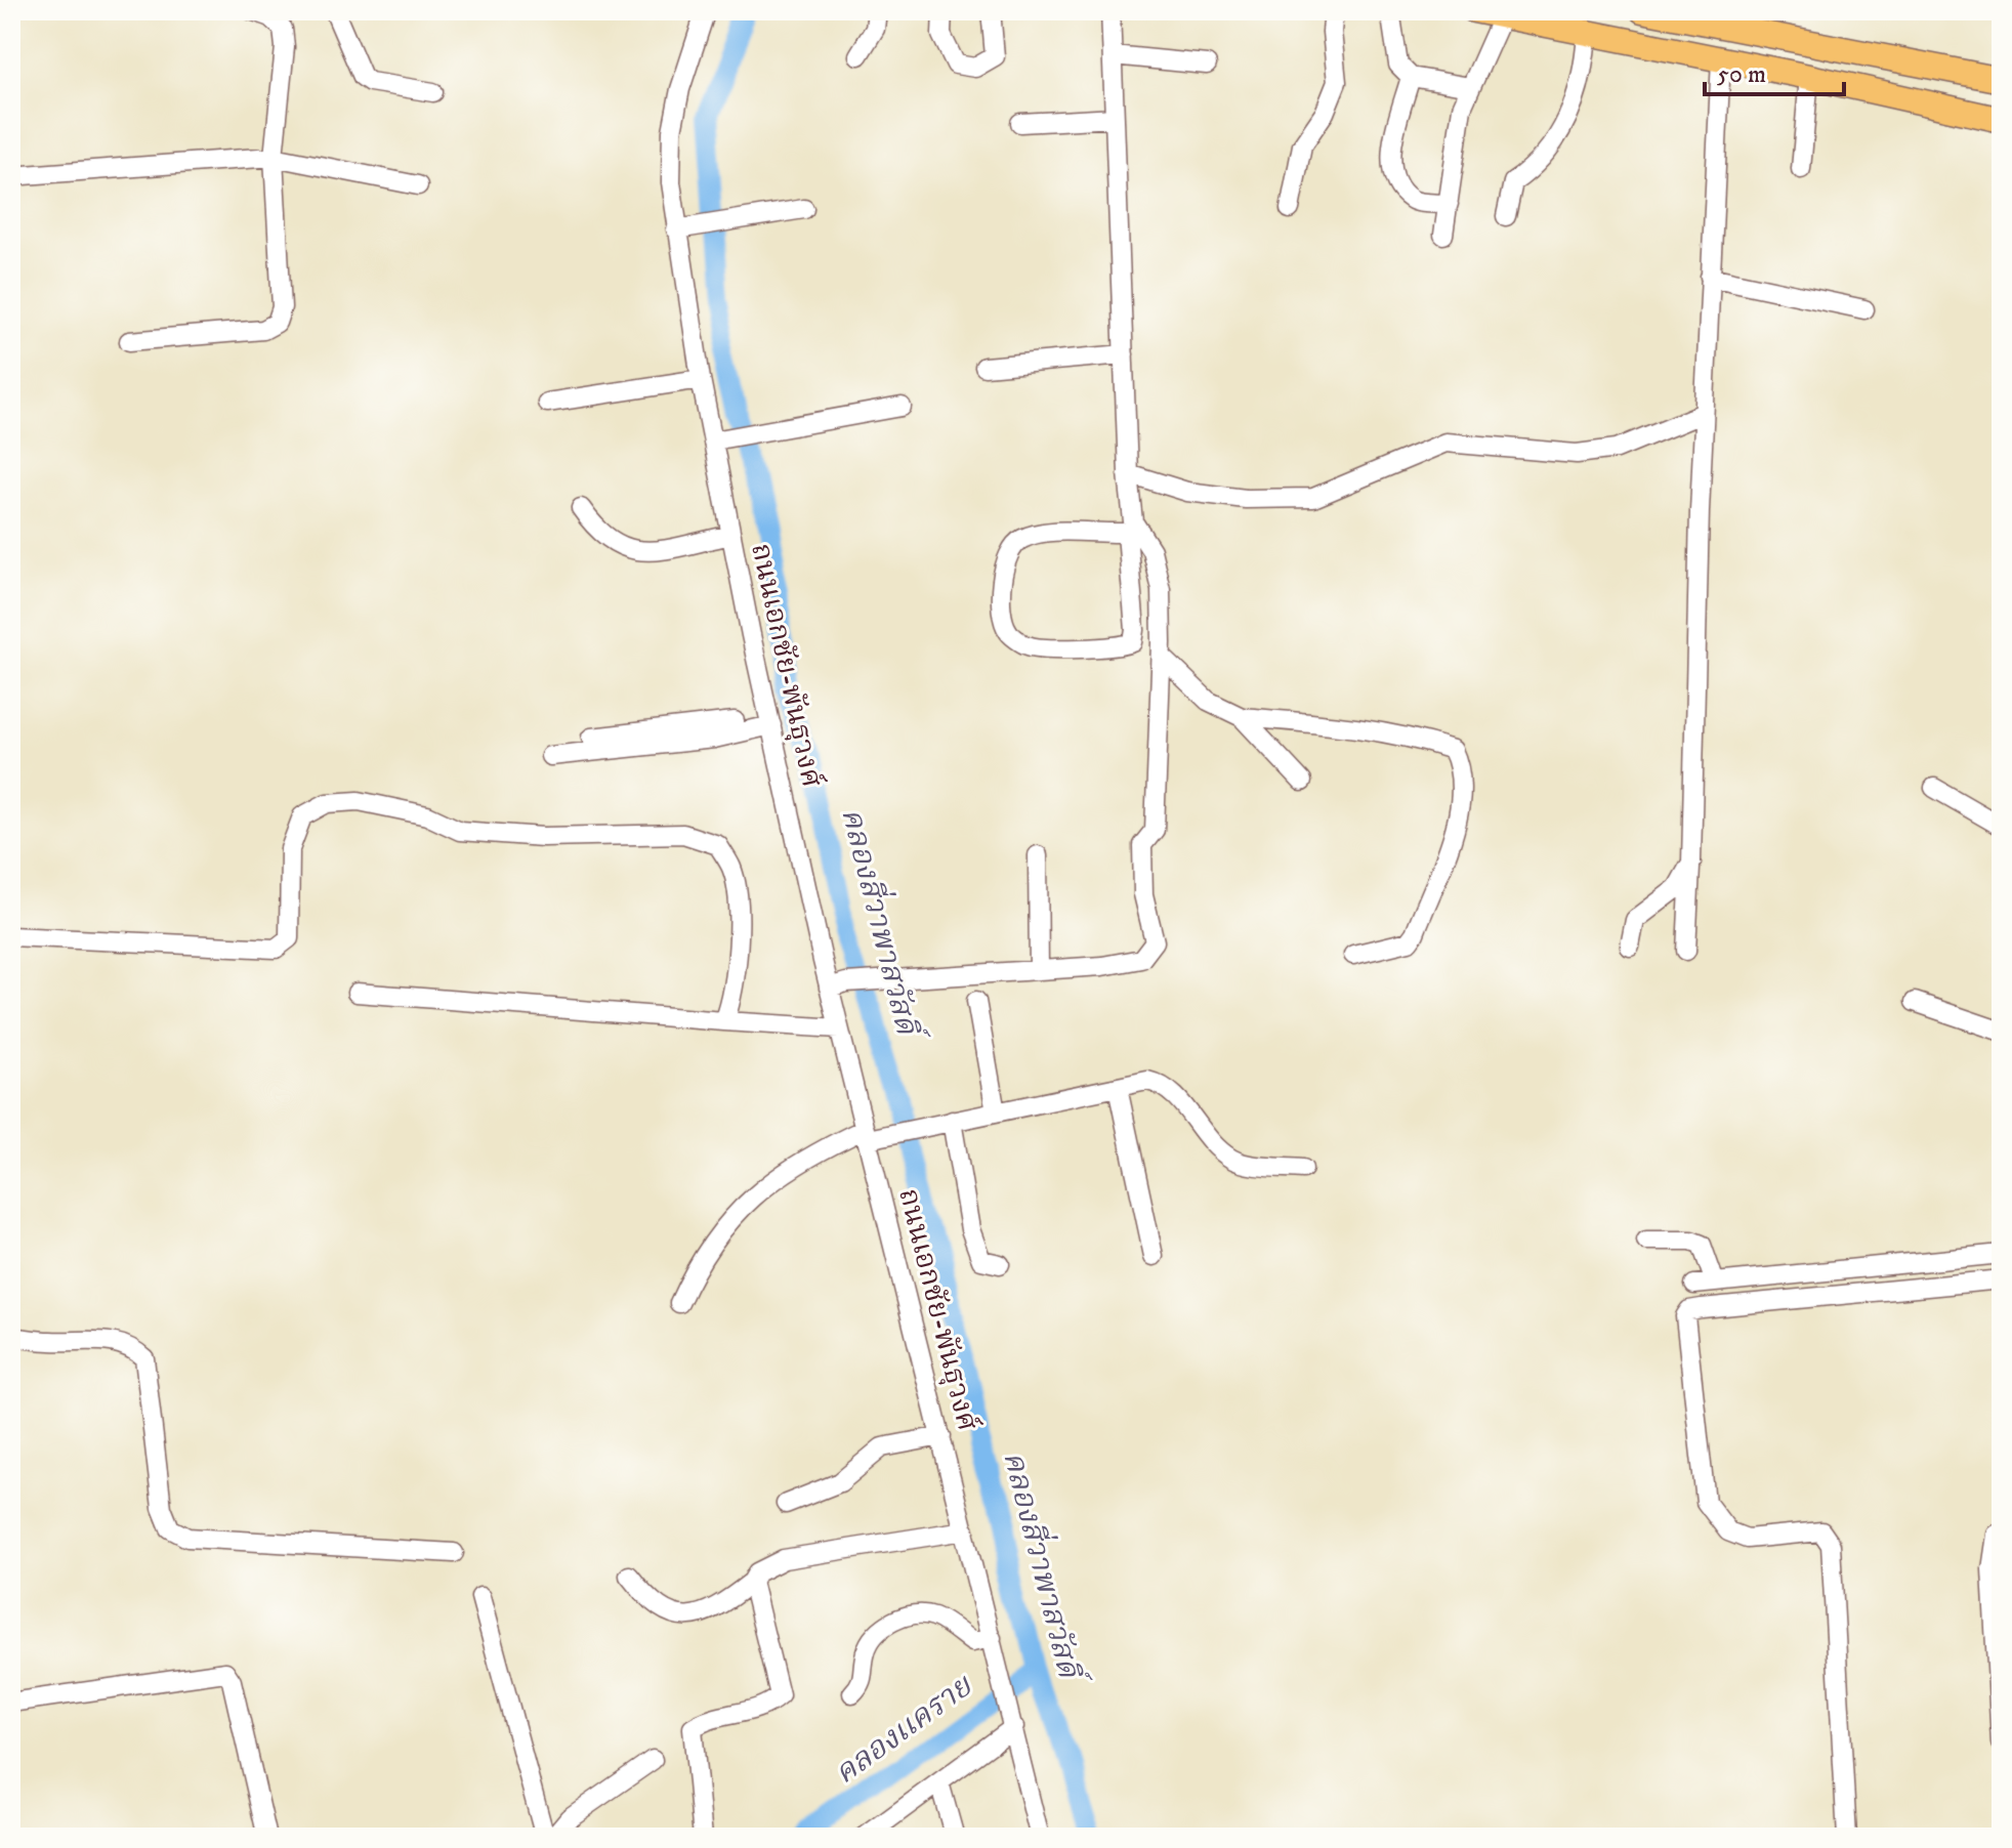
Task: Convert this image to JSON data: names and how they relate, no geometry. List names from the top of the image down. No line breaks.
{"streets":{"street":["ถนนเอกชัย-พันธุวงศ์"]},"water":["คลองสี่วาพาสวัสดิ์","คลองเเคราย"],"scale_bar":"50 m"}
